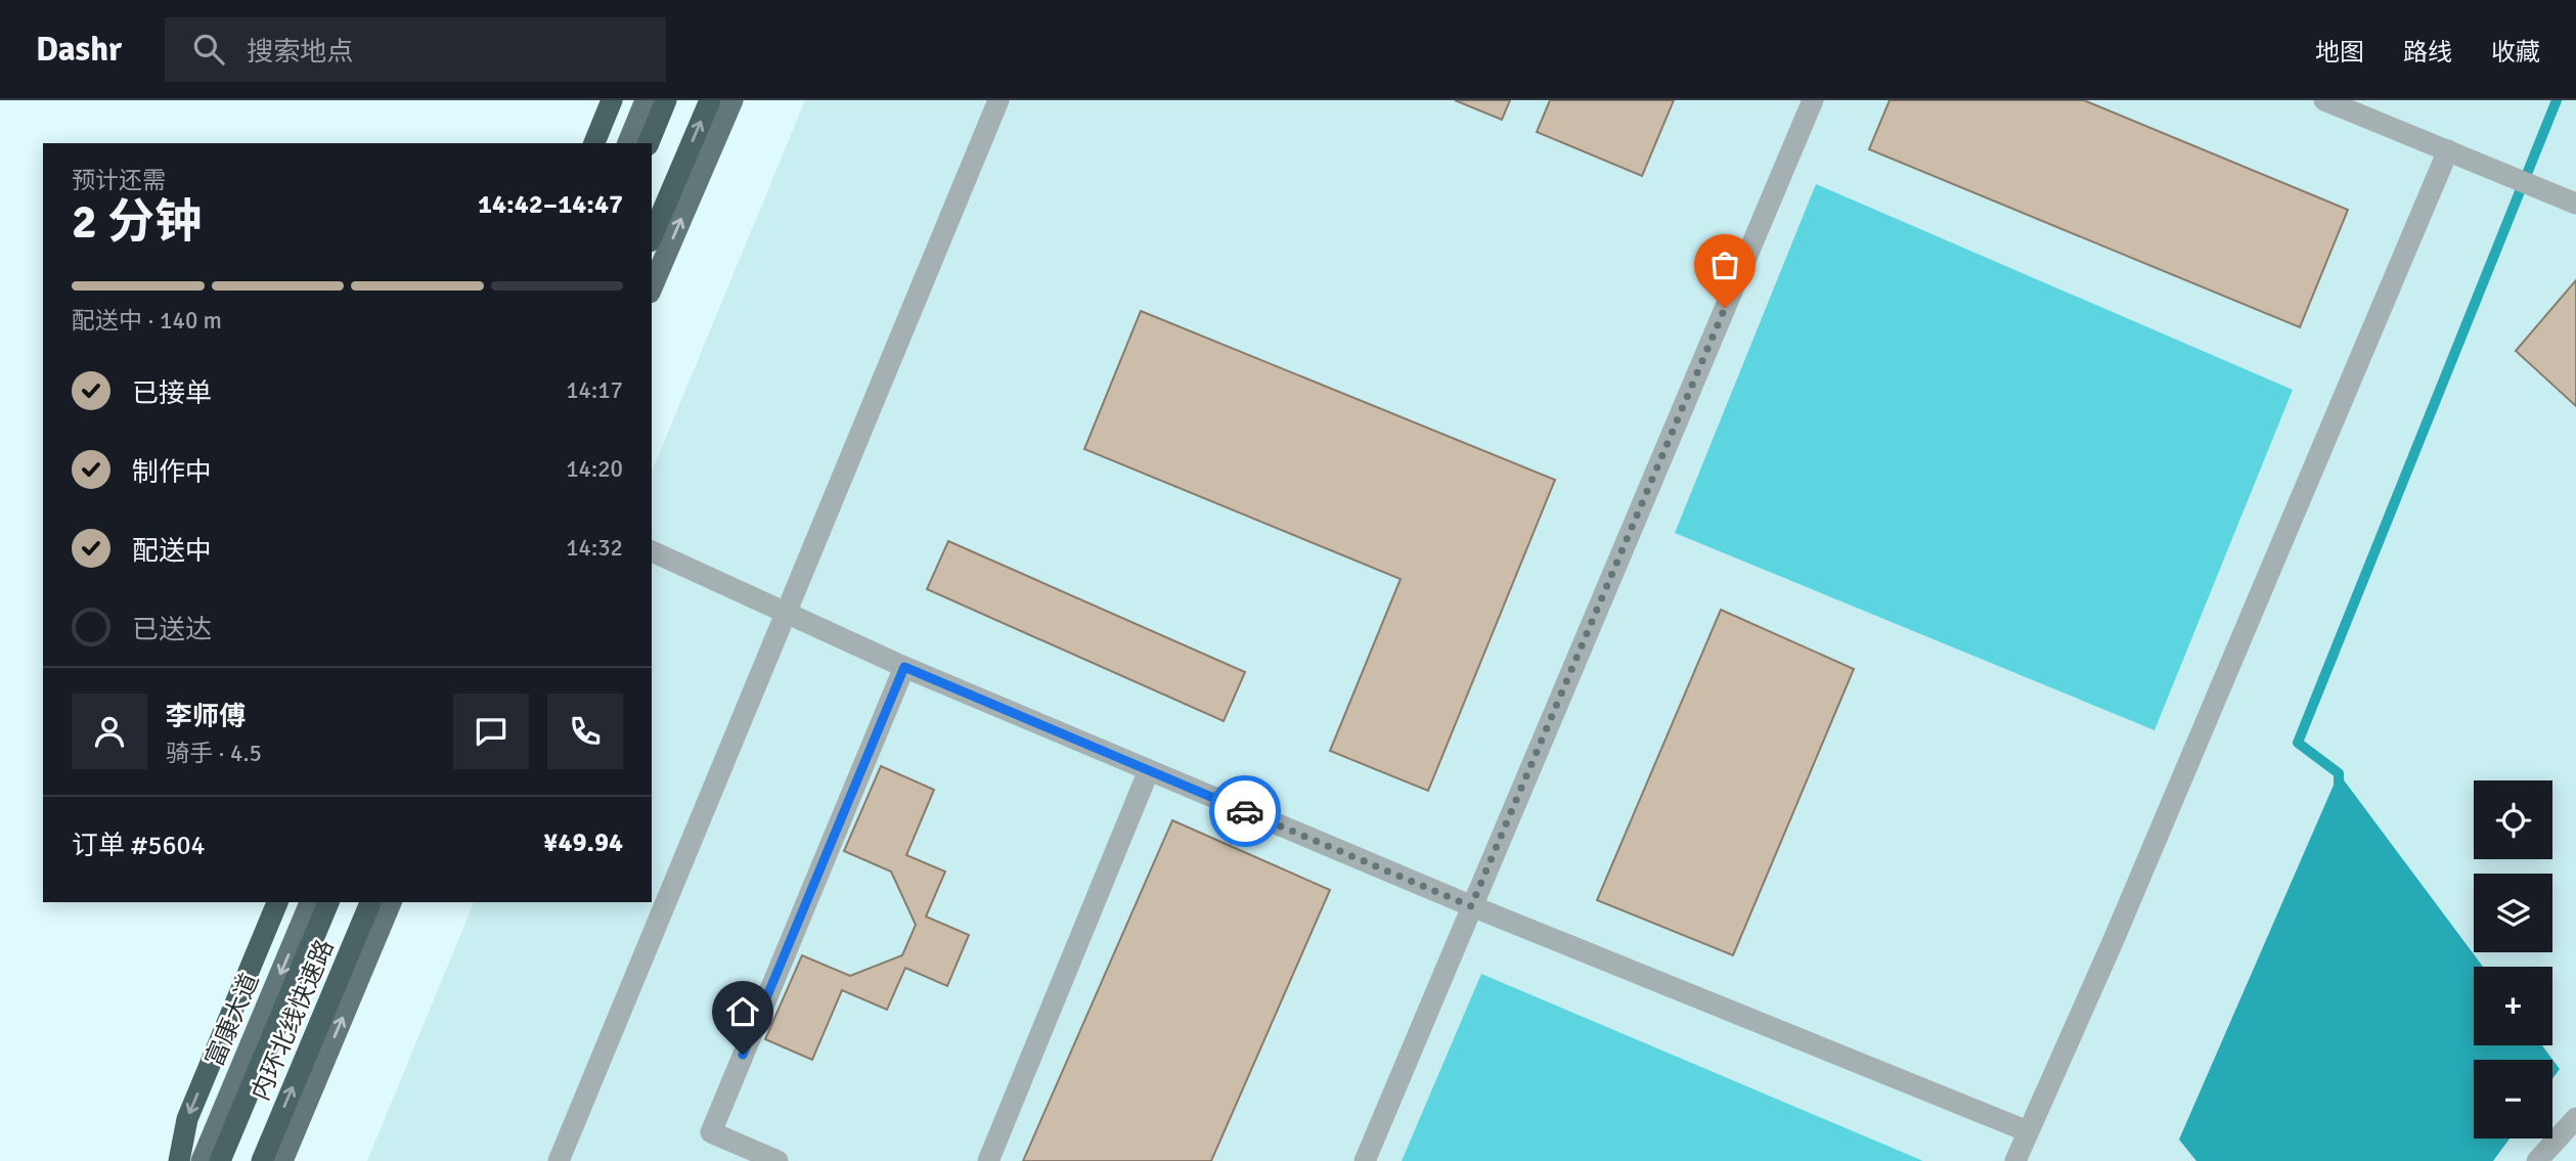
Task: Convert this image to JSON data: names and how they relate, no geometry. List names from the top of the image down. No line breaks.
{"streets":{"highway":["内环北线快速路"],"main road":["富康大道"]},"page":{"header":"Dashr","search":"搜索地点","nav":["地图","路线","收藏"],"heading":["2 分钟","预计还需","14:42–14:47"],"panel":["李师傅","骑手 · 4.5","订单 #5604","¥49.94"],"bar":"配送中 · 140 m","list":[["已接单","14:17"],["制作中","14:20"],["配送中","14:32"],"已送达"],"map_buttons":["+","−"]}}
